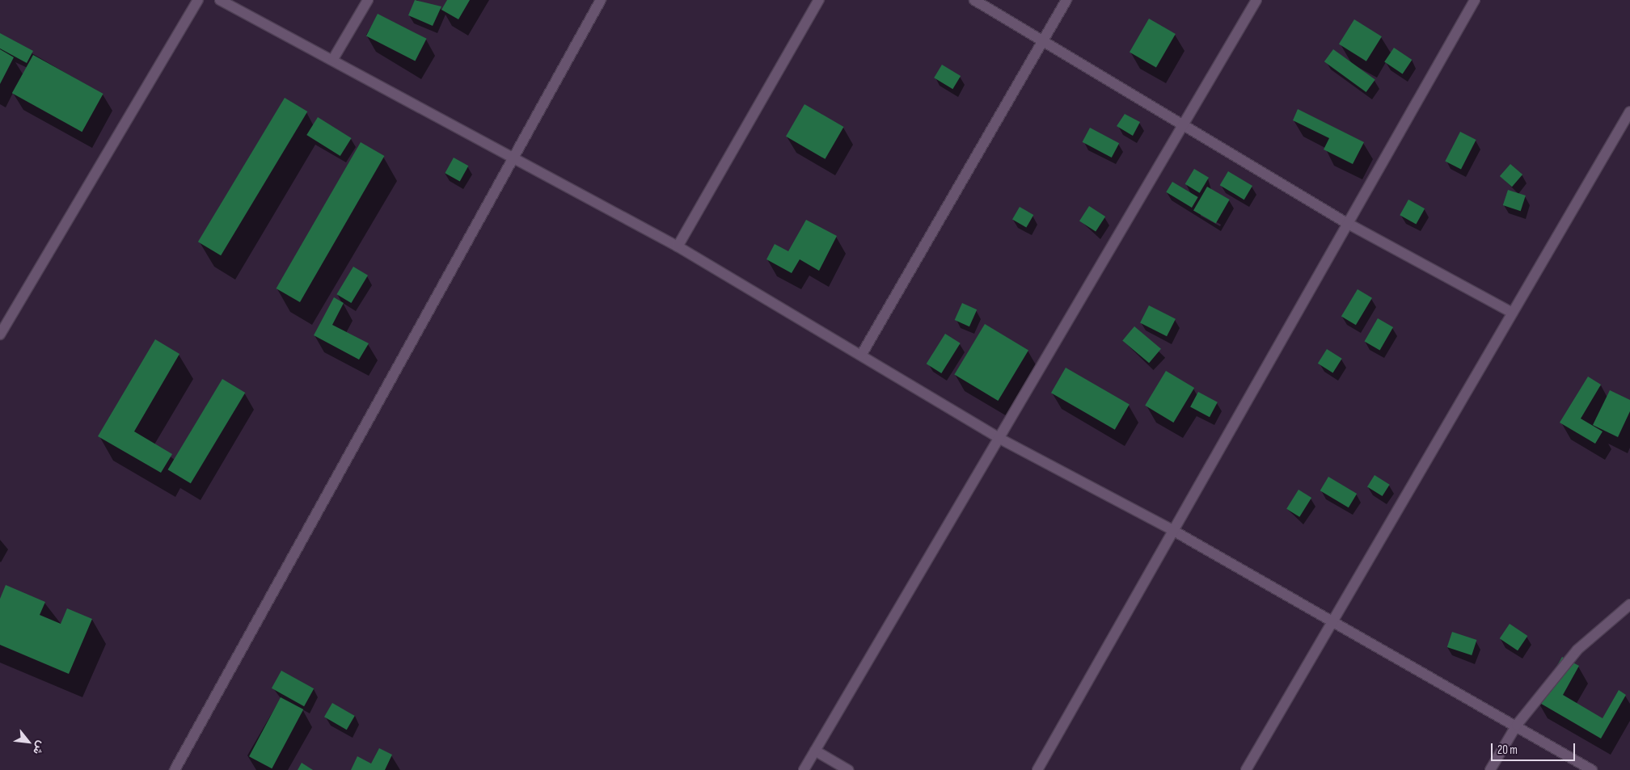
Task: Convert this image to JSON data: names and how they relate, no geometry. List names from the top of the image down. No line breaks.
{"scale_bar":"20 m","north":"bottom right"}
